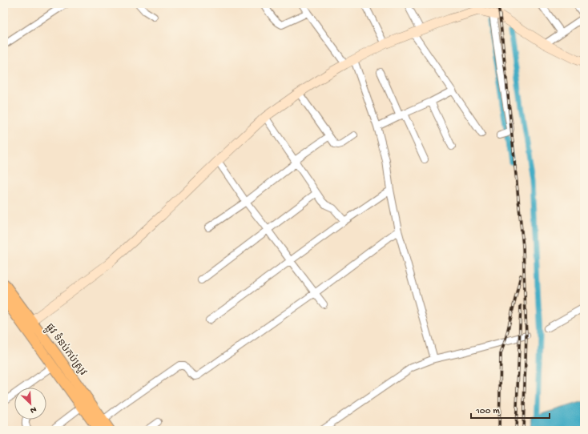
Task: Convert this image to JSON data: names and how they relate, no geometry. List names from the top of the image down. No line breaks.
{"streets":{"main road":["ផ្លូវ ទំនប់កប់ស្រូវ"]},"scale_bar":"100 m","north":"bottom right"}
